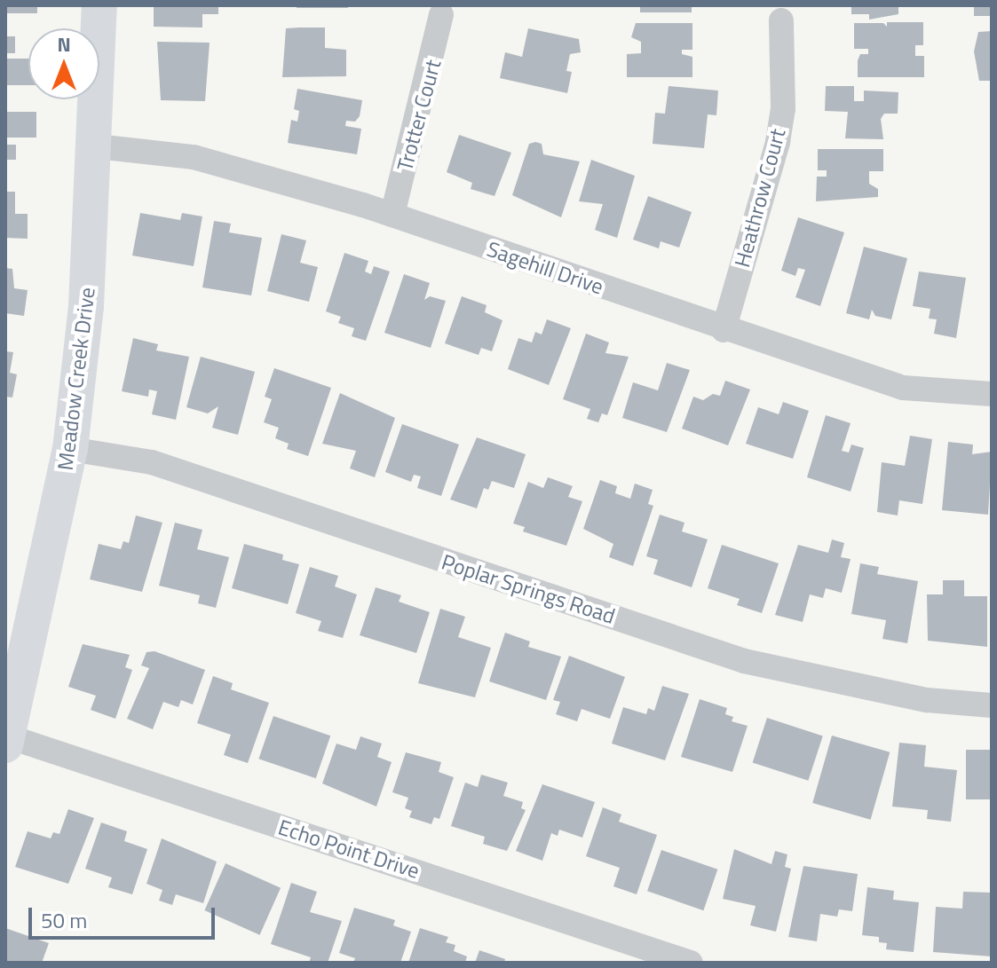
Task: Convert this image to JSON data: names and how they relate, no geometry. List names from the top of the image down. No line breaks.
{"streets":{"street":["Trotter Court","Heathrow Court","Sagehill Drive","Meadow Creek Drive","Poplar Springs Road","Echo Point Drive"]},"crossings":[["Trotter Court","Sagehill Drive"],["Heathrow Court","Sagehill Drive"],["Sagehill Drive","Meadow Creek Drive"],["Meadow Creek Drive","Poplar Springs Road"],["Meadow Creek Drive","Echo Point Drive"]],"scale_bar":"50 m","north":"top"}
